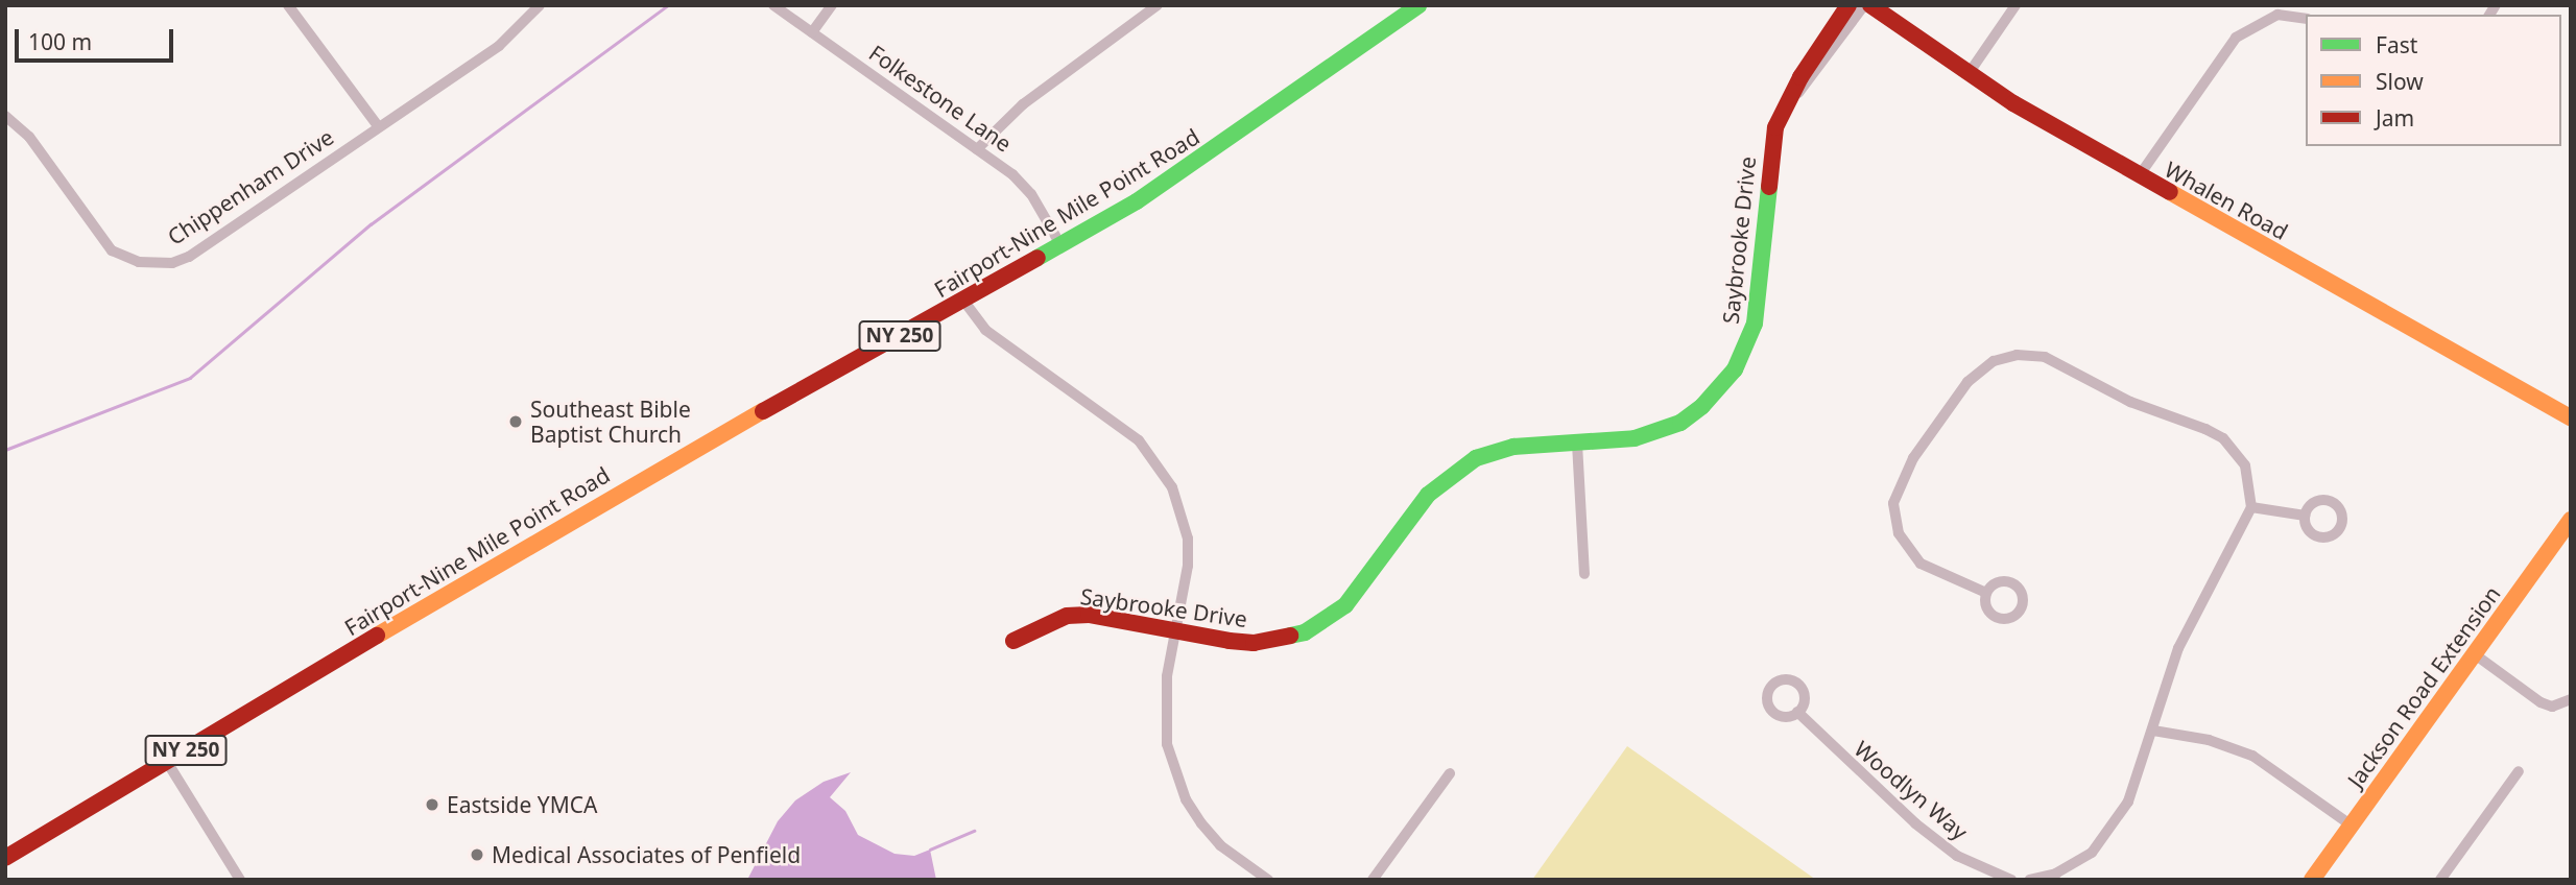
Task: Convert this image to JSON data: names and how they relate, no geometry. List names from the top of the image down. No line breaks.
{"streets":{"street":["Folkestone Lane","Chippenham Drive","Whalen Road","Fairport-Nine Mile Point Road","Saybrooke Drive","NY 250","Jackson Road Extension","Woodlyn Way"]},"crossings":[["Folkestone Lane","Fairport-Nine Mile Point Road"]],"places":["Southeast Bible Baptist Church","Eastside YMCA","Medical Associates of Penfield"],"legend":["Fast","Slow","Jam"],"scale_bar":"100 m"}
